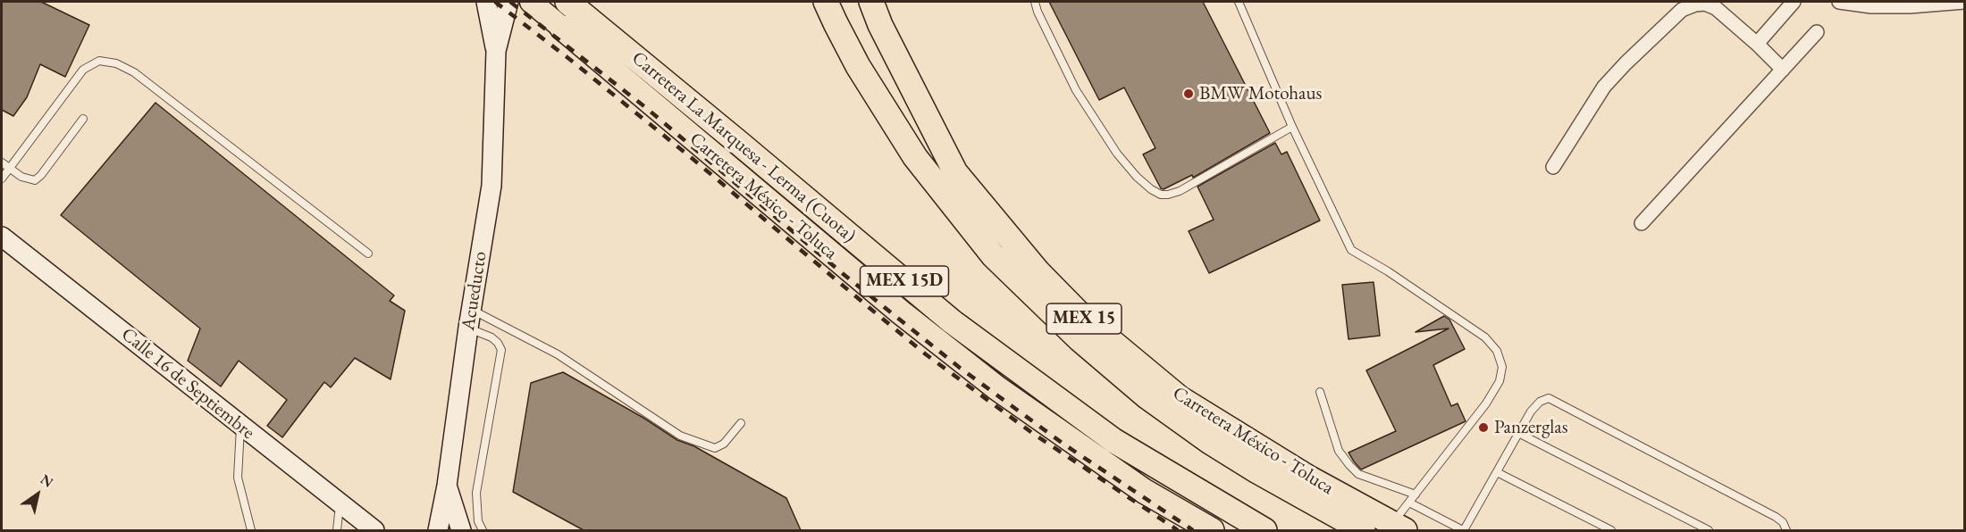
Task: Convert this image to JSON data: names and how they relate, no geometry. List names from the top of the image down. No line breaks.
{"streets":{"highway":["Carretera La Marquesa - Lerma (Cuota)","Carretera México - Toluca","MEX 15D","MEX 15"],"main road":["Acueducto","Calle 16 de Septiembre"]},"places":["BMW Motohaus","Panzerglas"],"north":"top right"}
